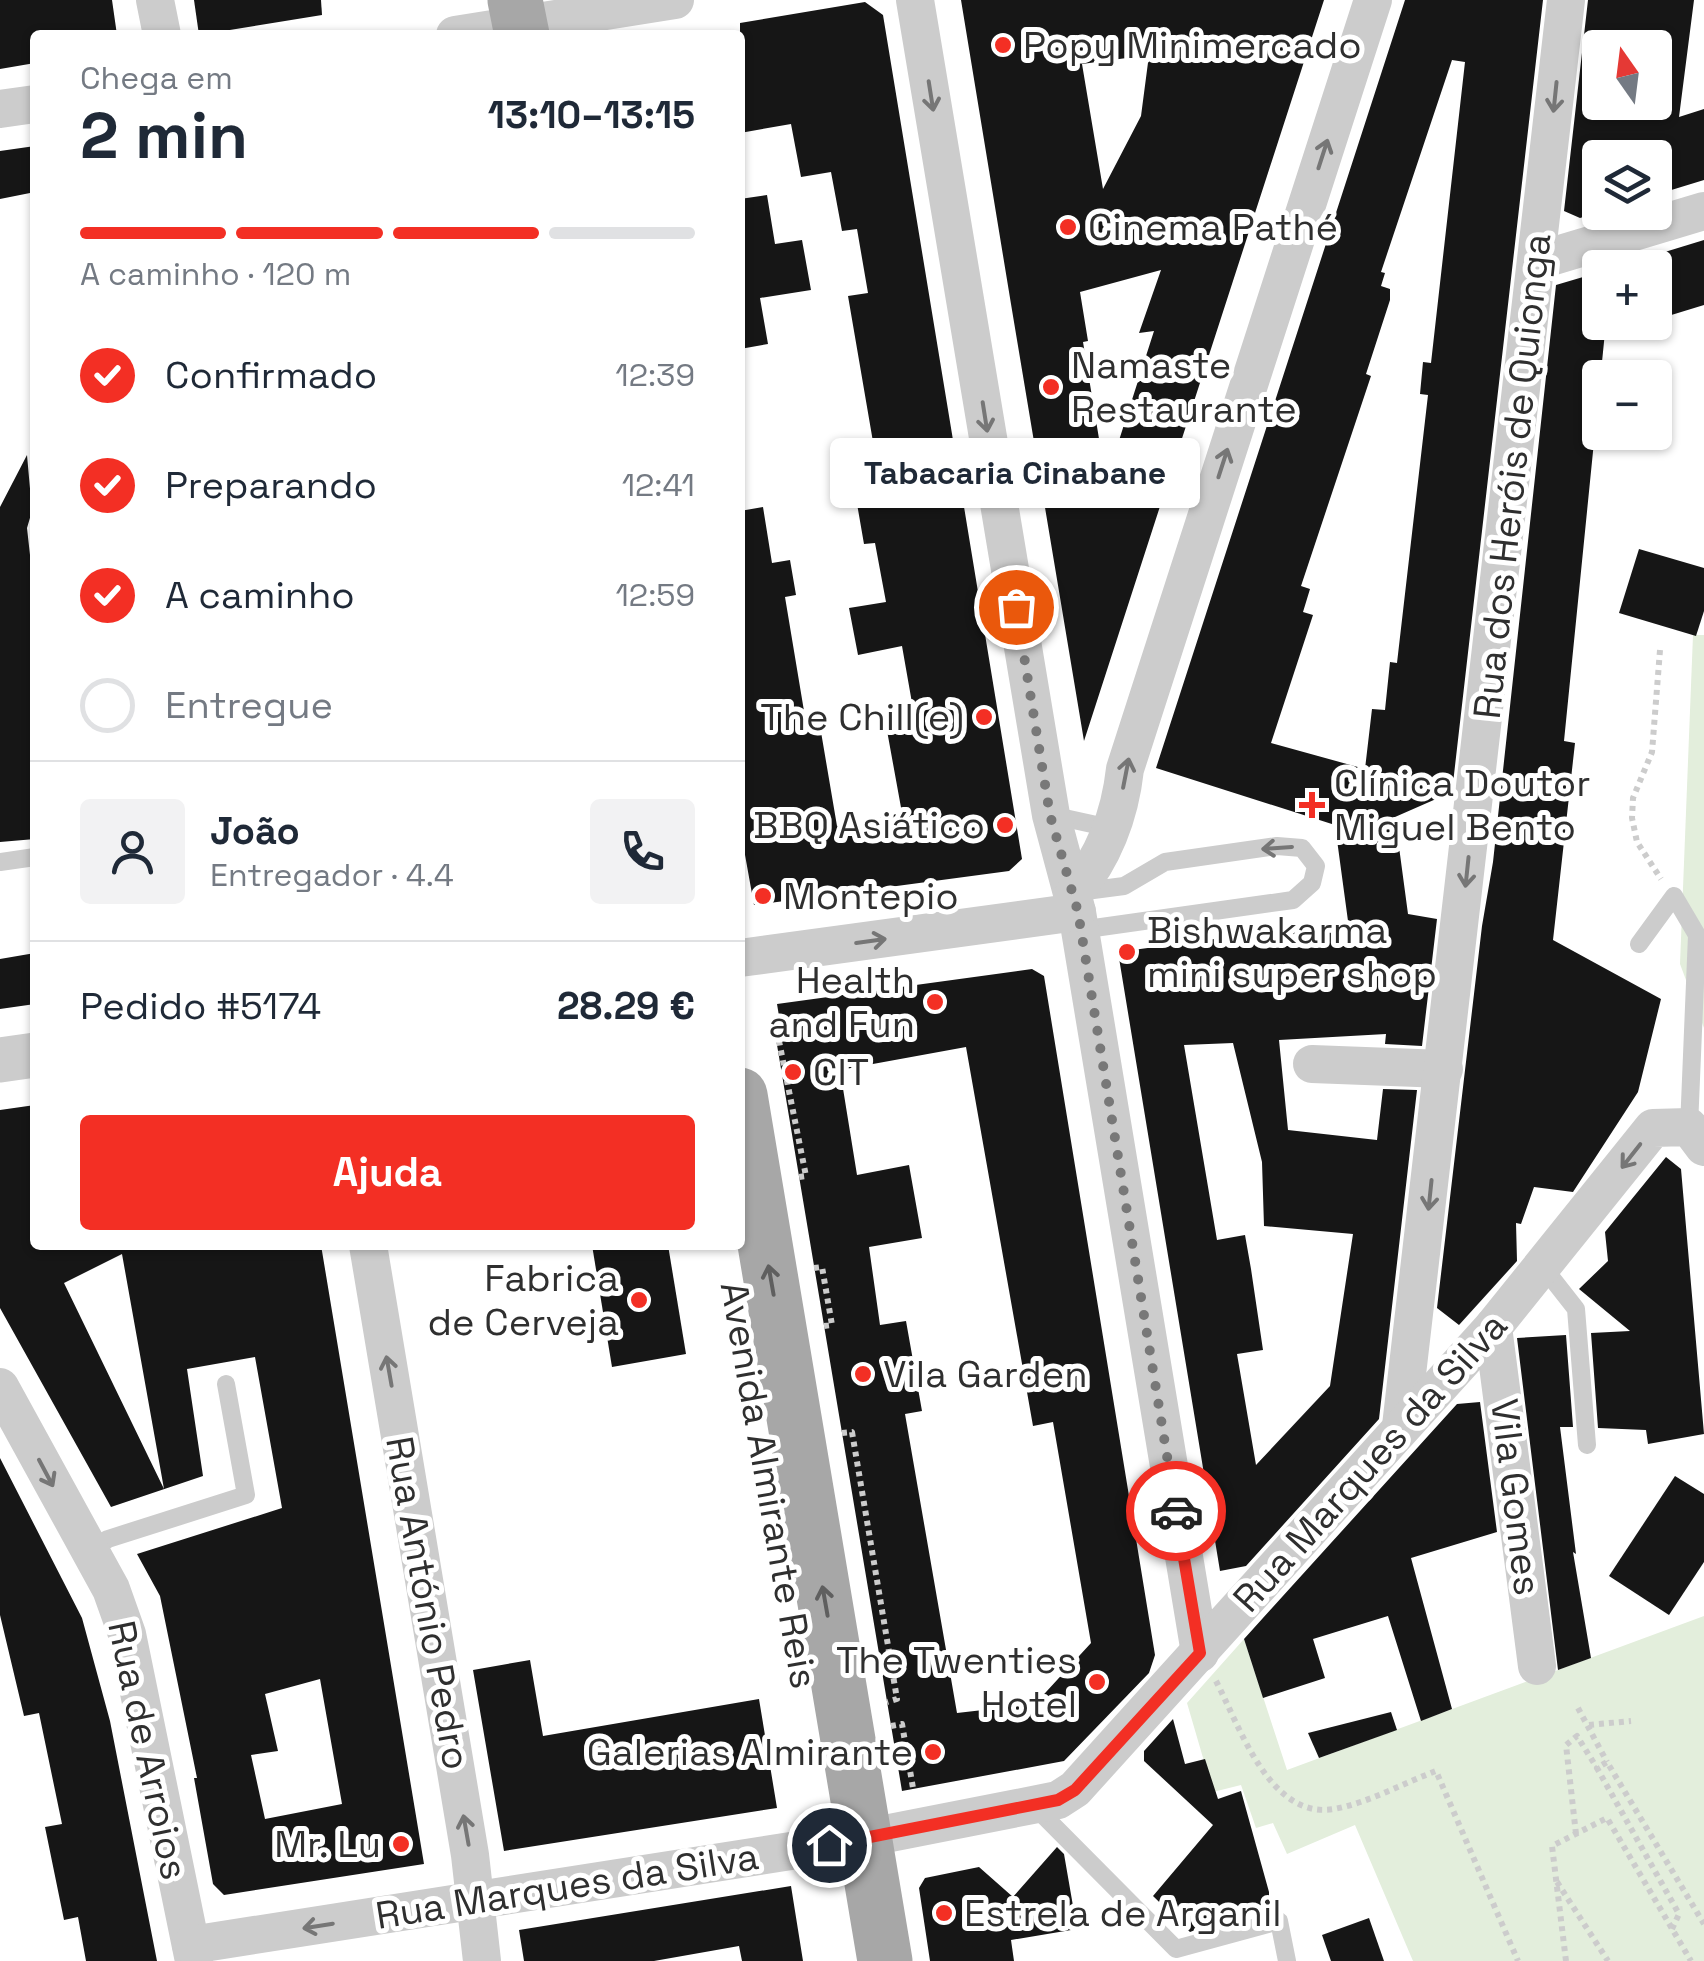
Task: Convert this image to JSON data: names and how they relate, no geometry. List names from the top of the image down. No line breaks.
{"streets":{"main road":["Avenida Almirante Reis"],"street":["Rua dos Heróis de Quionga","Rua Marques da Silva","Vila Gomes","Rua António Pedro","Rua de Arroios"]},"crossings":[["Rua dos Heróis de Quionga","Rua Marques da Silva"],["Rua Marques da Silva","Avenida Almirante Reis"],["Rua Marques da Silva","Vila Gomes"],["Rua Marques da Silva","Rua António Pedro"],["Rua Marques da Silva","Rua de Arroios"]],"one_way":["Rua António Pedro"],"places":{"other":["Popy Minimercado","Cinema Pathé","Namaste Restaurante","Tabacaria Cinabane","The Chill(e)","BBQ Asiático","Montepio","Bishwakarma mini super shop","Health and Fun","CIT","Fabrica de Cerveja","Vila Garden","The Twenties Hotel","Galerias Almirante","Mr. Lu","Estrela de Arganil"],"health":["Clínica Doutor Miguel Bento"]},"north":"top","page":{"map_buttons":["+","−"],"heading":["2 min","Chega em","13:10–13:15"],"panel":["João","Entregador · 4.4","Pedido #5174","28.29 €"],"bar":"A caminho · 120 m","list":[["Confirmado","12:39"],["Preparando","12:41"],["A caminho","12:59"],"Entregue"],"bubble":"Tabacaria Cinabane","buttons":"Ajuda"}}
